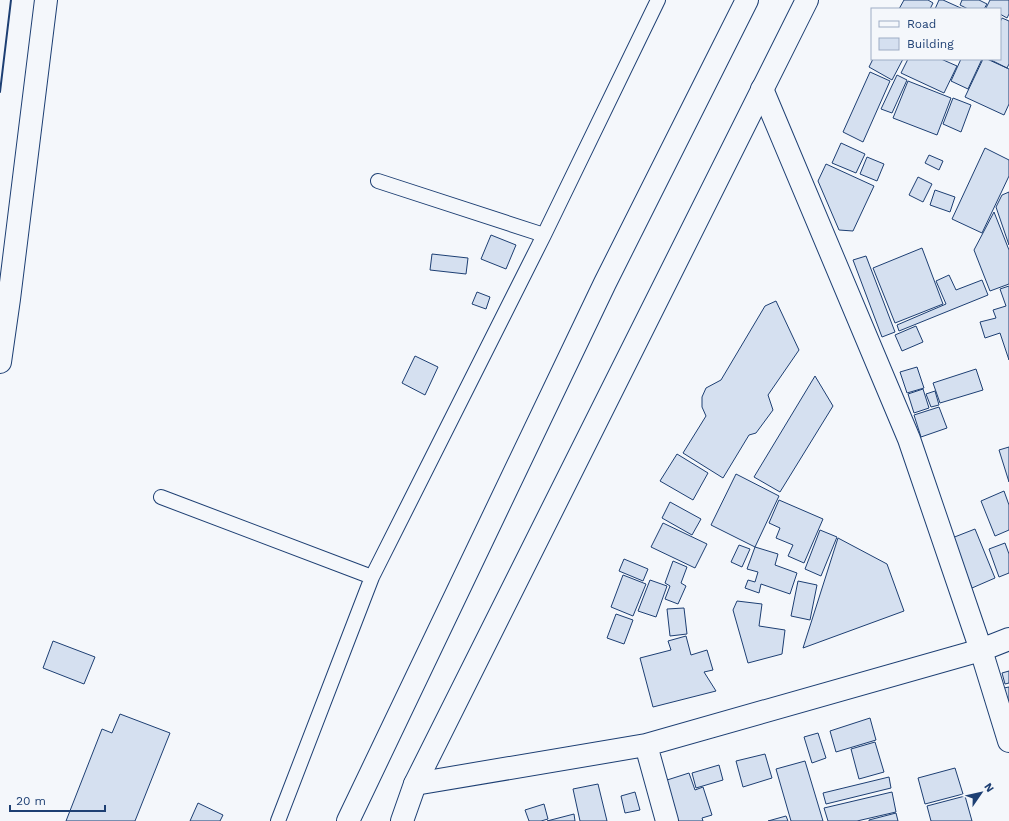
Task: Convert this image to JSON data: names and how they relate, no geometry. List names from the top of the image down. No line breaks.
{"legend":["Road","Building"],"scale_bar":"20 m","north":"top right"}
